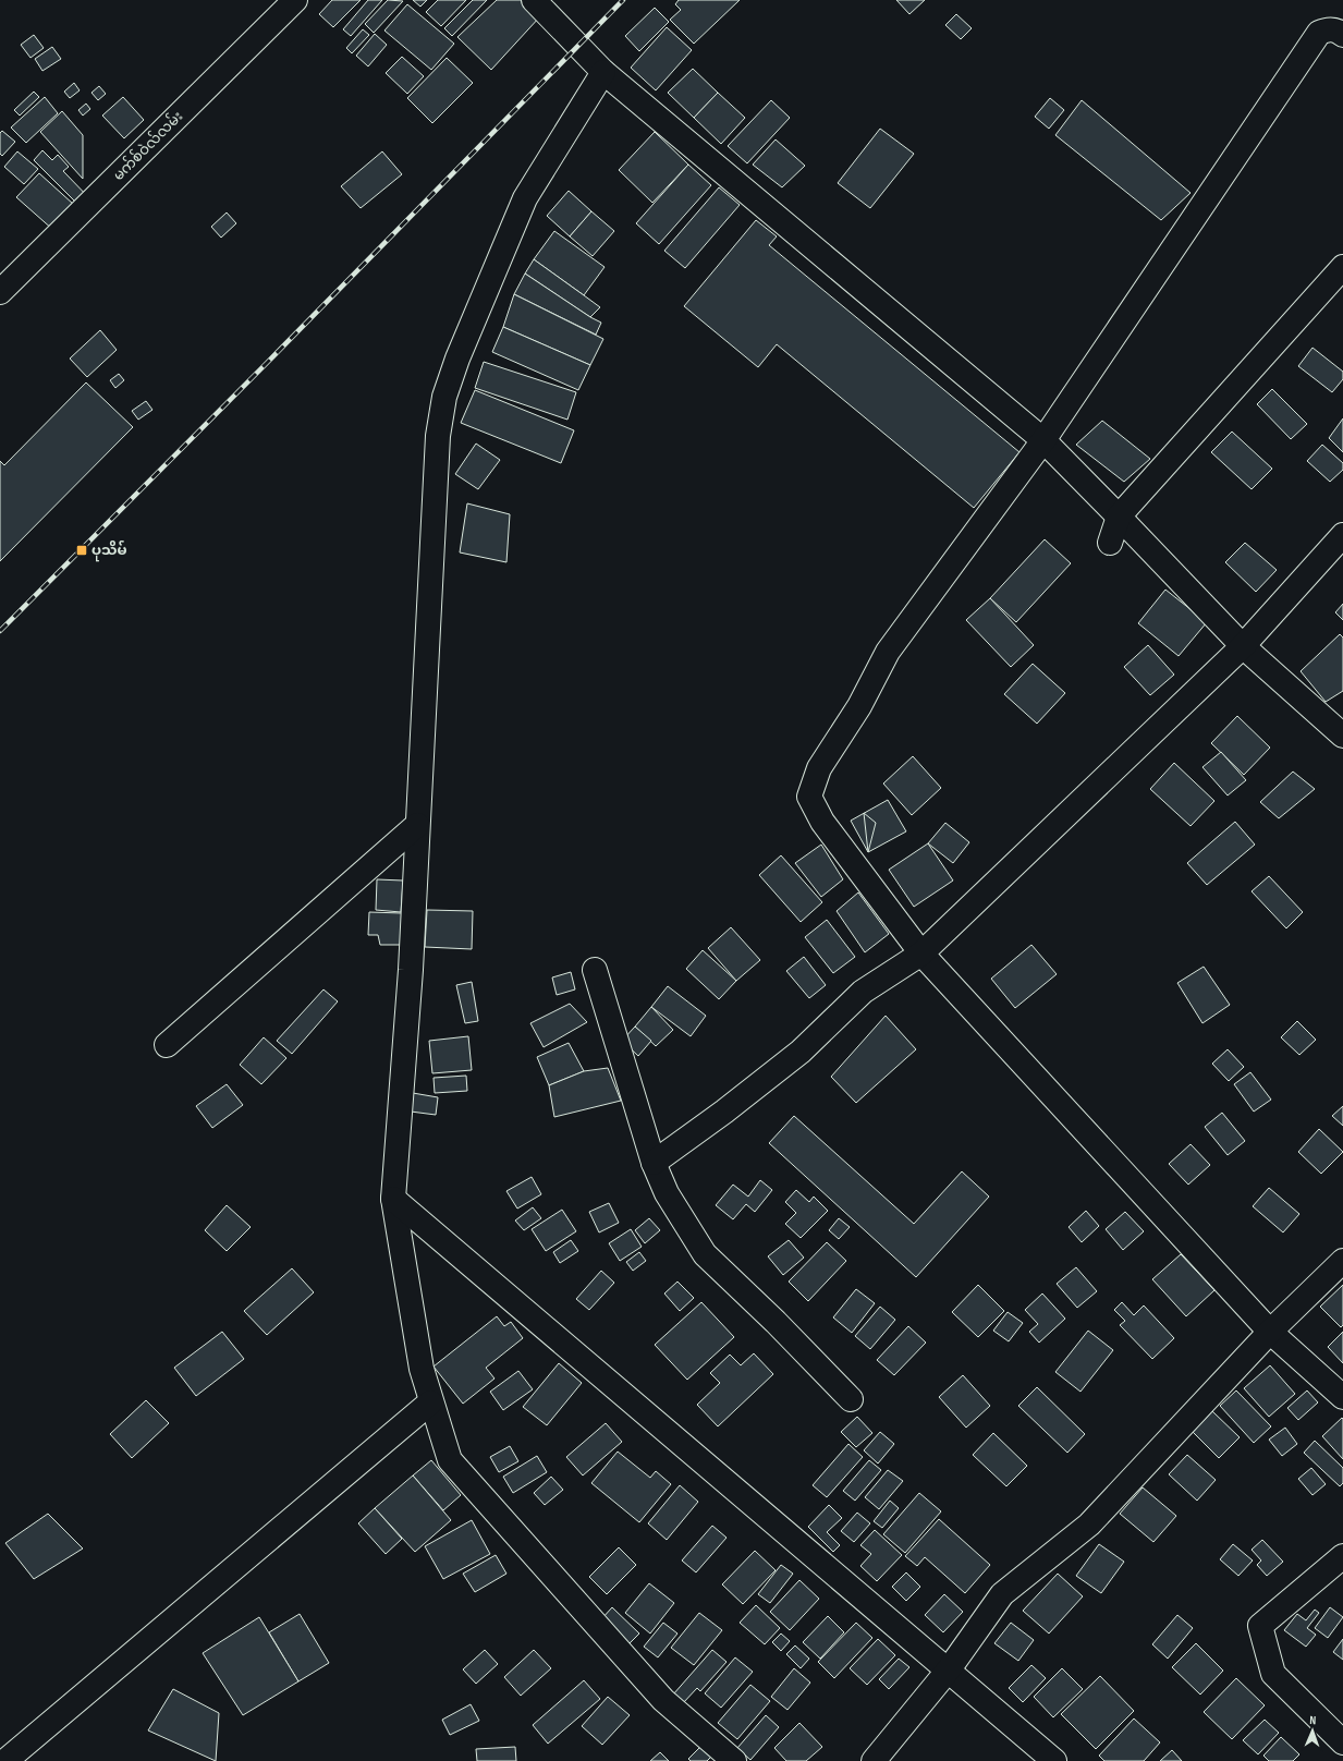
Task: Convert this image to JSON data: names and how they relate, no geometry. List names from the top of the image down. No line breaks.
{"streets":{"street":["မက်စ်ဝဲလ်လမ်း"]},"places":{"transit":["ပုသိမ်"]},"north":"top"}
